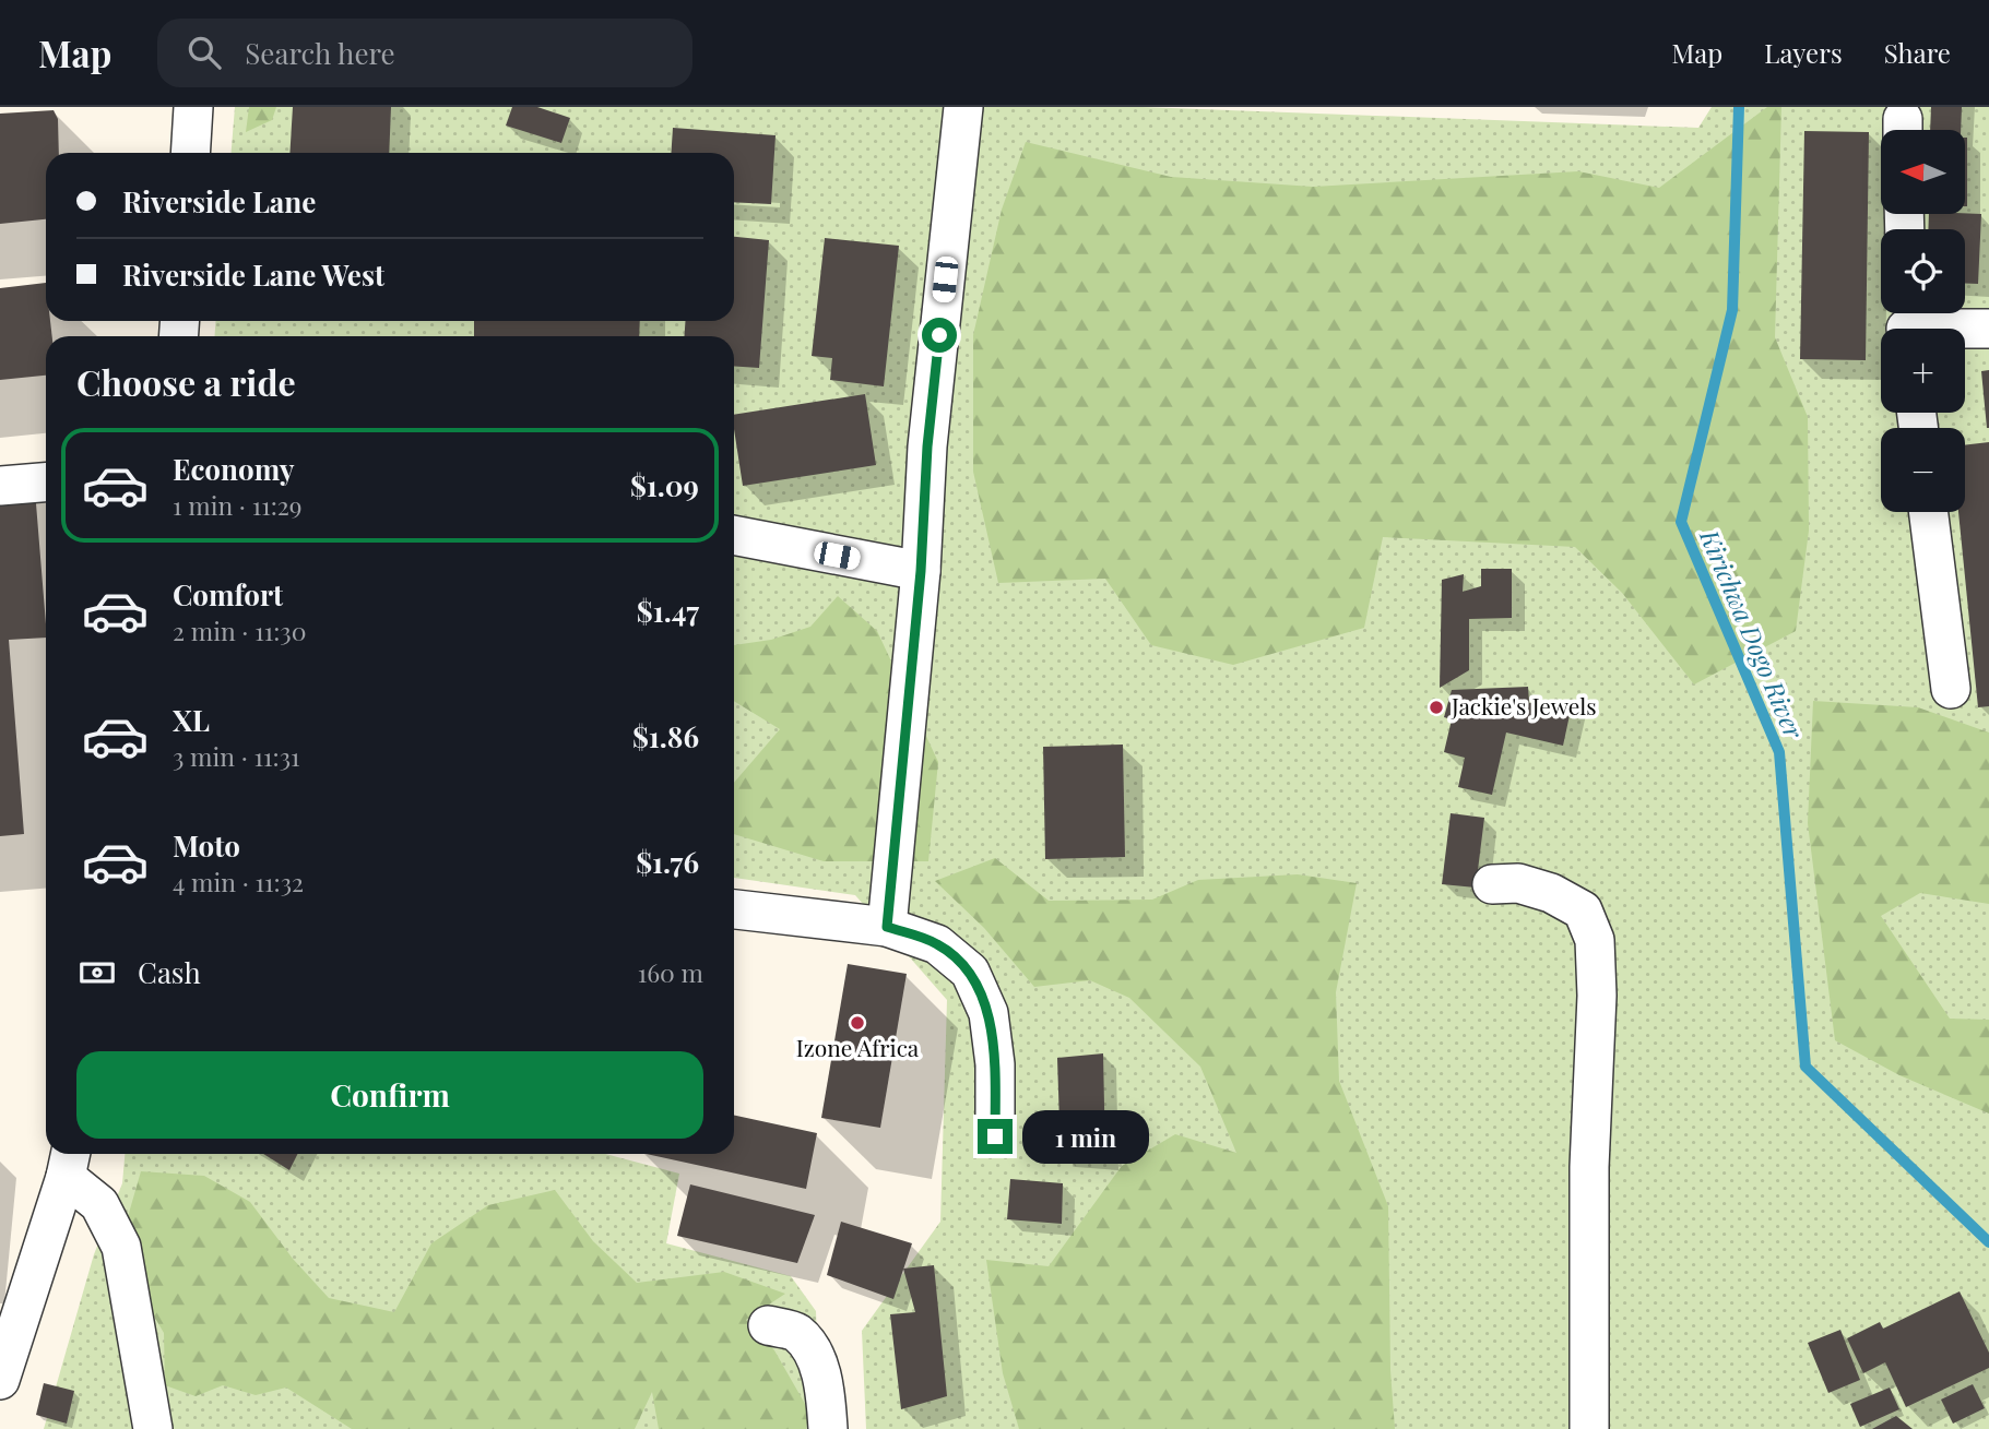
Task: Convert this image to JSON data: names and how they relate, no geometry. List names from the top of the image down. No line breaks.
{"water":["Kirichwa Dogo River"],"places":["Jackie's Jewels","Izone Africa"],"north":"left","page":{"header":"Map","search":"Search here","nav":["Map","Layers","Share"],"map_buttons":["+","−"],"banner":["Riverside Lane","Riverside Lane West"],"heading":"Choose a ride","list":[{"name":"Economy","note":"1 min · 11:29","value":"$1.09"},{"name":"Comfort","note":"2 min · 11:30","value":"$1.47"},{"name":"XL","note":"3 min · 11:31","value":"$1.86"},{"name":"Moto","note":"4 min · 11:32","value":"$1.76"}],"pay":["Cash","160 m"],"buttons":"Confirm","bubble":"1 min"}}
